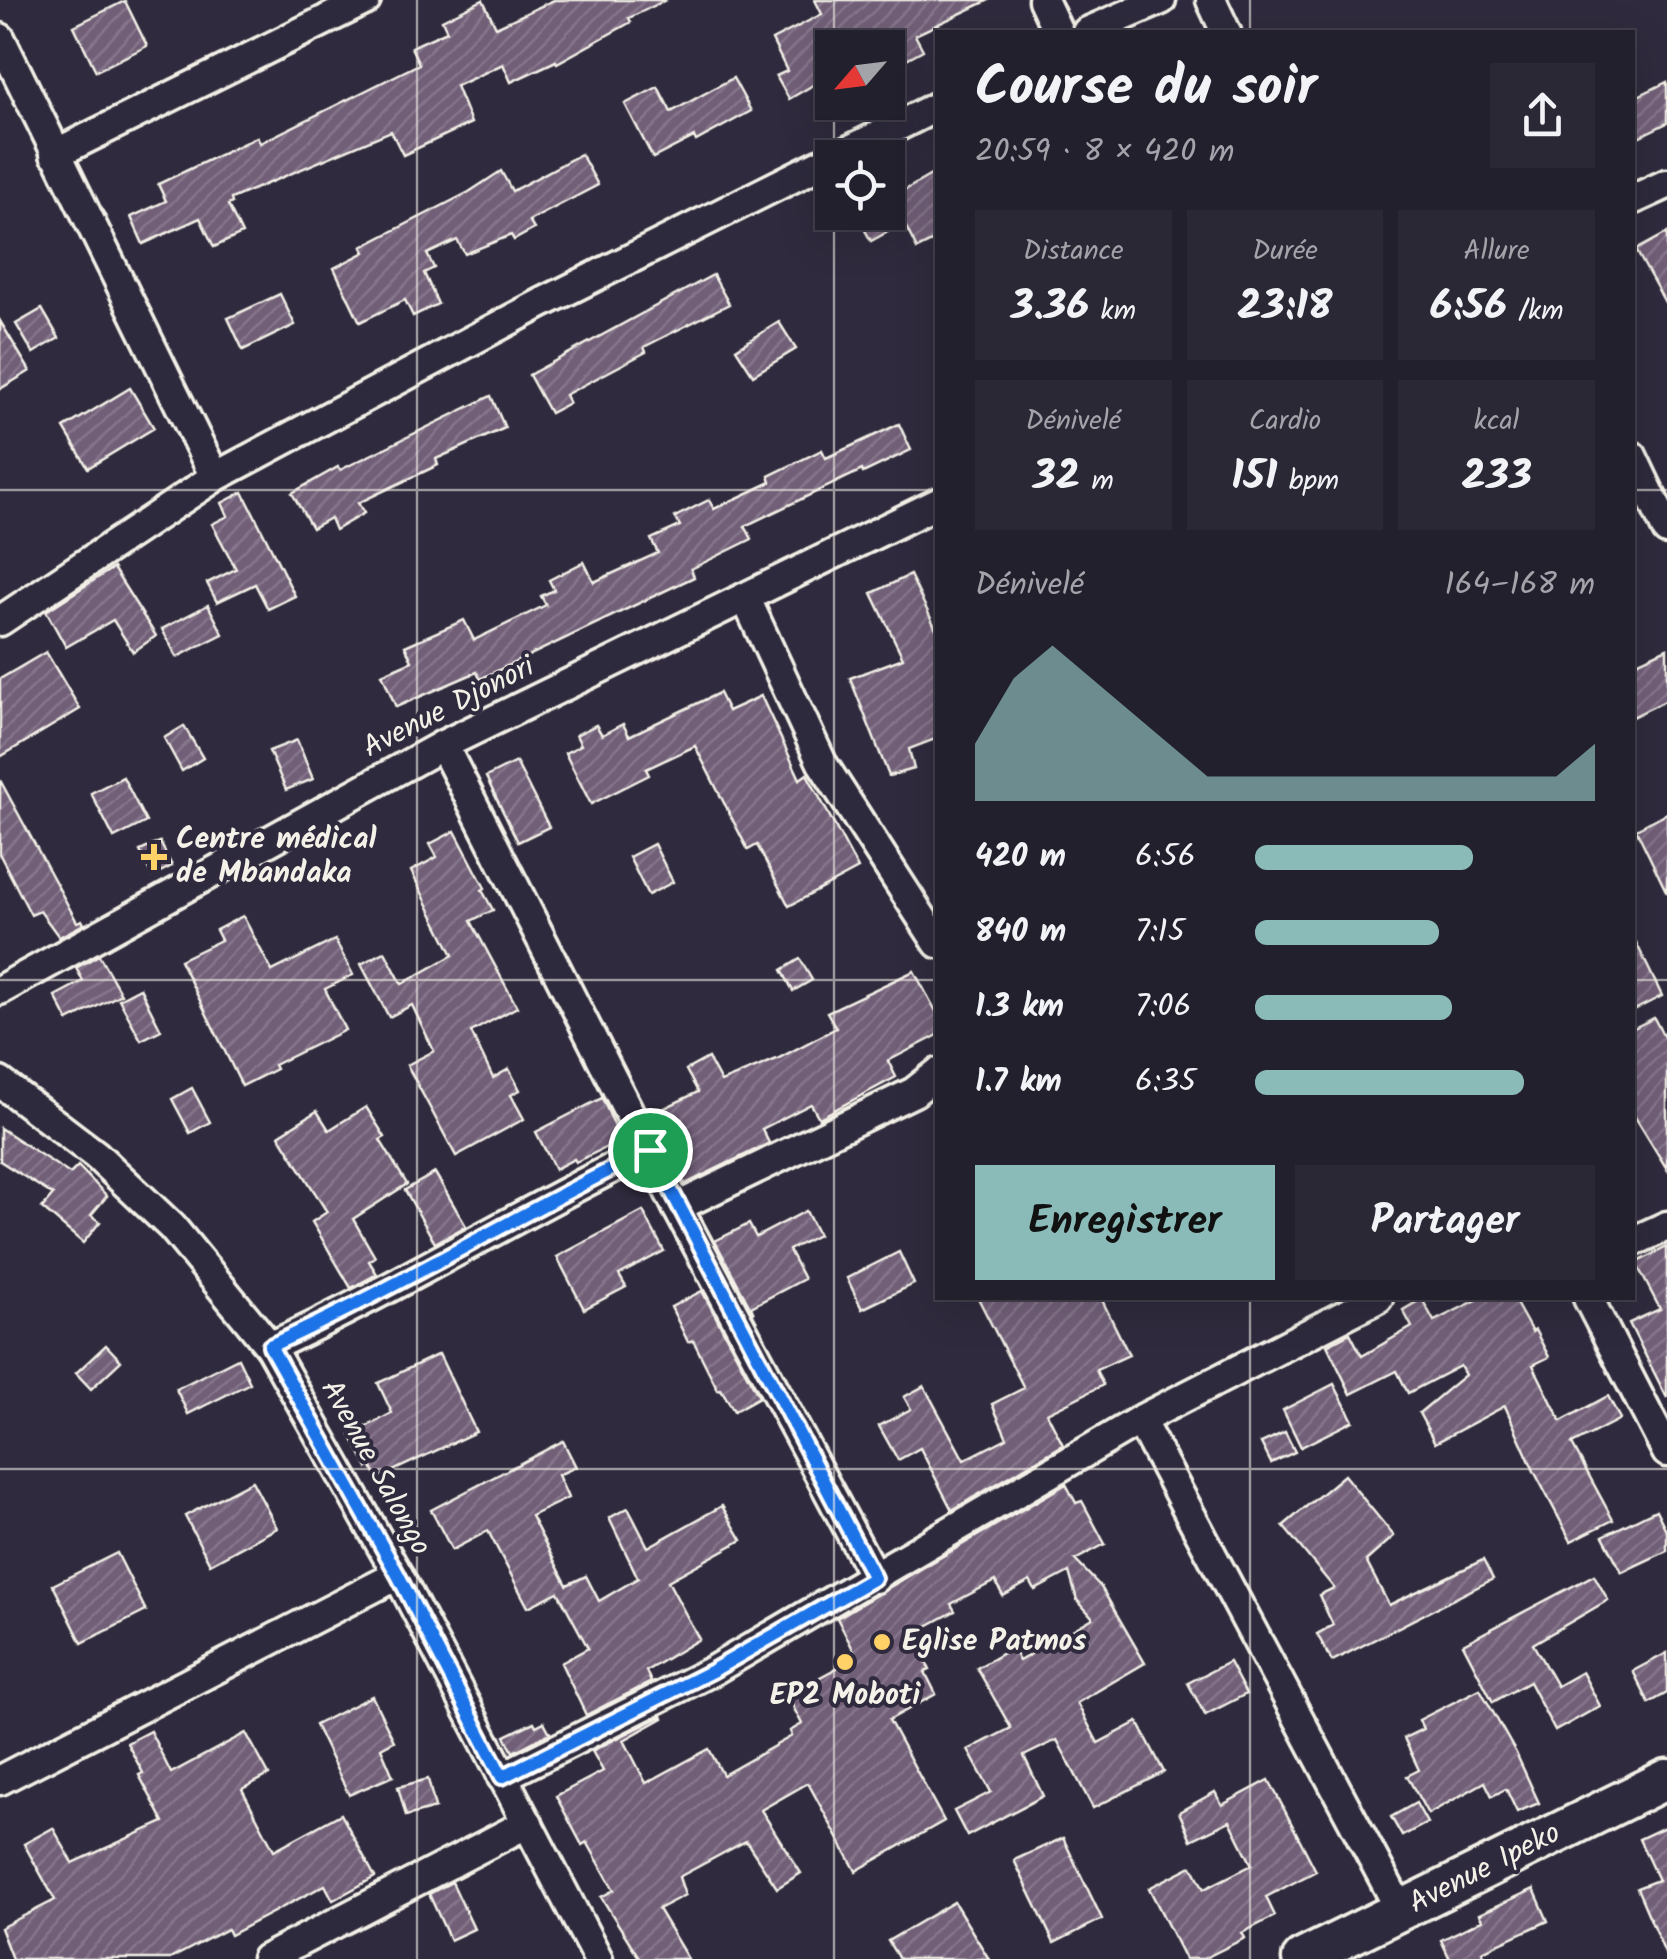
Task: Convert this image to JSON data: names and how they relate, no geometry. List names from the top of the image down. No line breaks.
{"streets":{"street":["Avenue Djonori","Avenue Salongo","Avenue Ipeko"]},"places":{"health":["Centre médical de Mbandaka"],"other":["Eglise Patmos","EP2 Moboti"]},"north":"bottom left","page":{"heading":["Course du soir","20:59 · 8 × 420 m"],"stats":[["Distance","3.36 km"],["Durée","23:18"],["Allure","6:56 /km"],["Dénivelé","32 m"],["Cardio","151 bpm"],["kcal","233"]],"chart":["Dénivelé","164–168 m"],"list":[{"name":"420 m","note":"6:56"},{"name":"840 m","note":"7:15"},{"name":"1.3 km","note":"7:06"},{"name":"1.7 km","note":"6:35"}],"buttons":["Enregistrer","Partager"]}}
